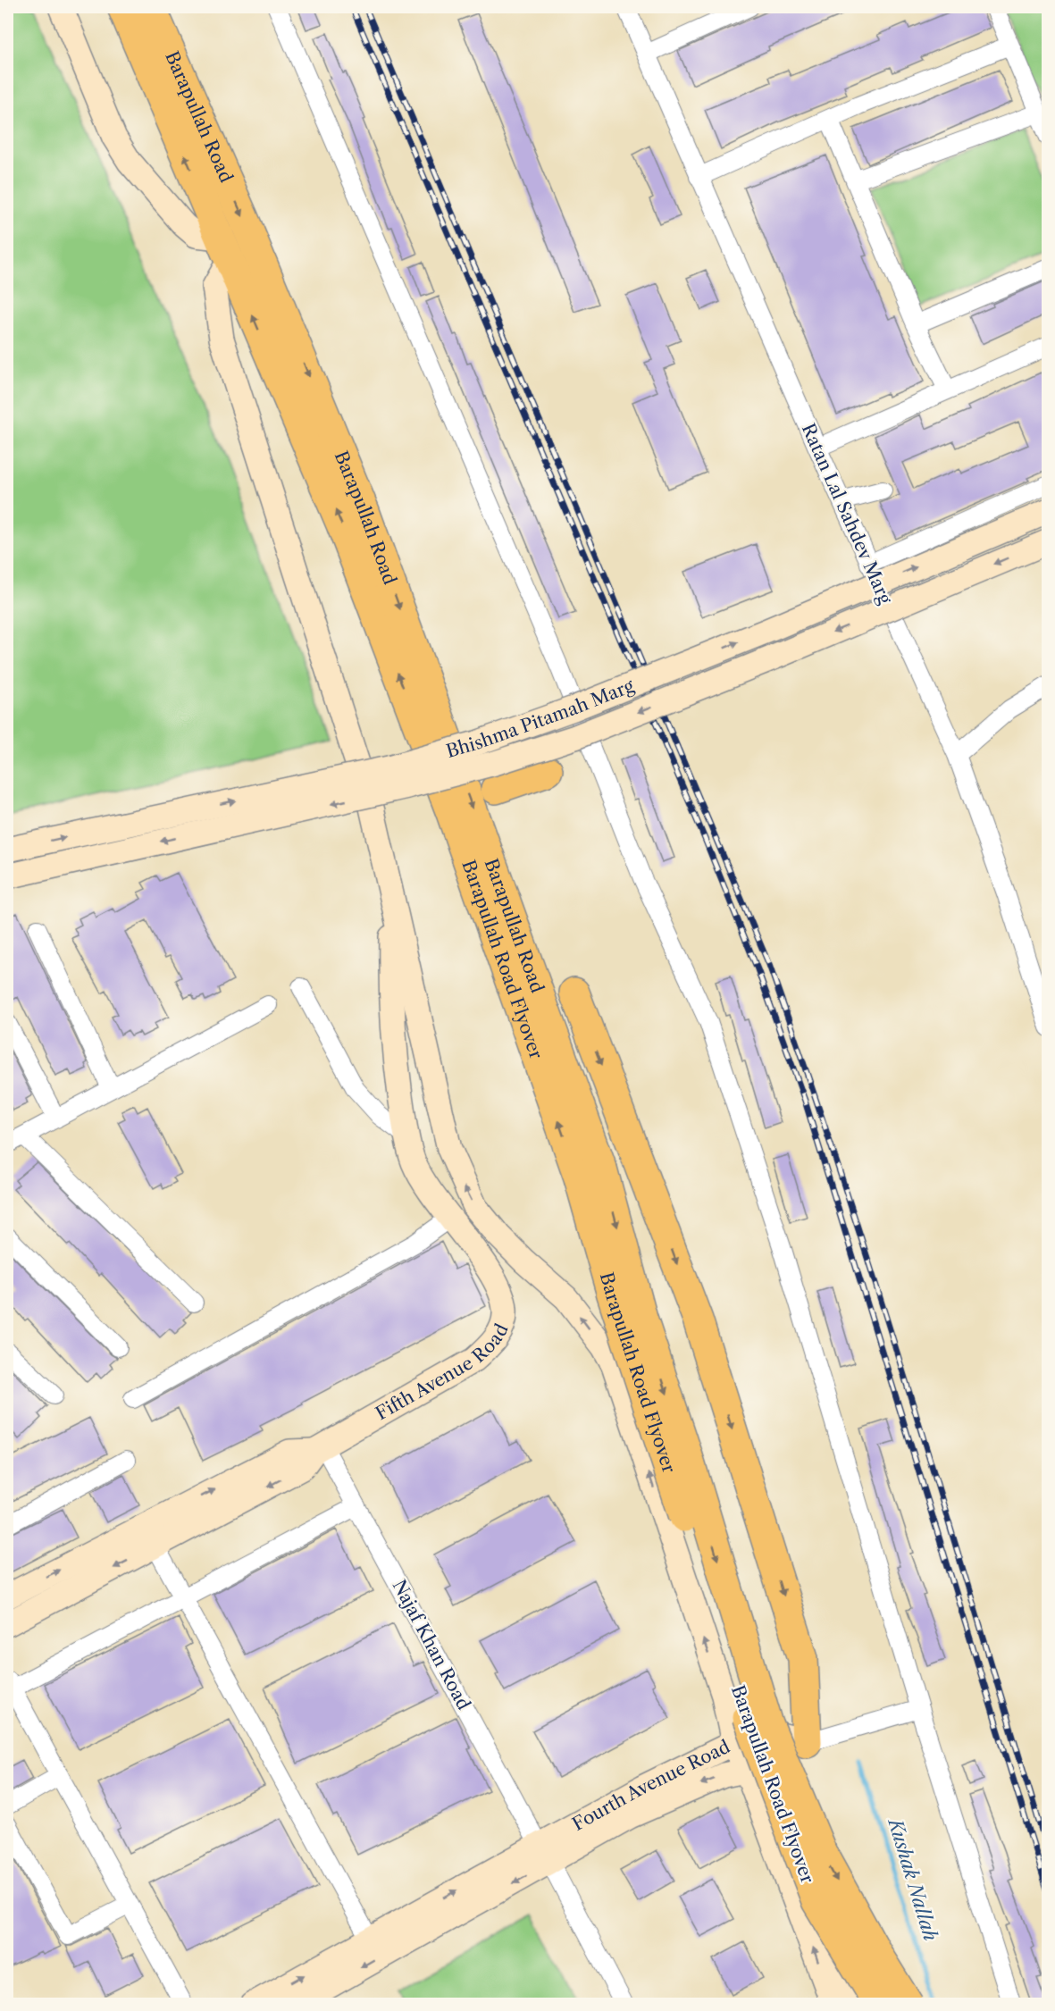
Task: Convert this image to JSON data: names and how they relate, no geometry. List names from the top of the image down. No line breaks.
{"streets":{"highway":["Barapullah Road","Barapullah Road Flyover"],"street":["Ratan Lal Sahdev Marg","Bhishma Pitamah Marg","Fifth Avenue Road","Najaf Khan Road","Fourth Avenue Road"]},"crossings":[["Barapullah Road","Barapullah Road Flyover"],["Fifth Avenue Road","Najaf Khan Road"],["Najaf Khan Road","Fourth Avenue Road"]],"water":["Kushak Nallah"]}
